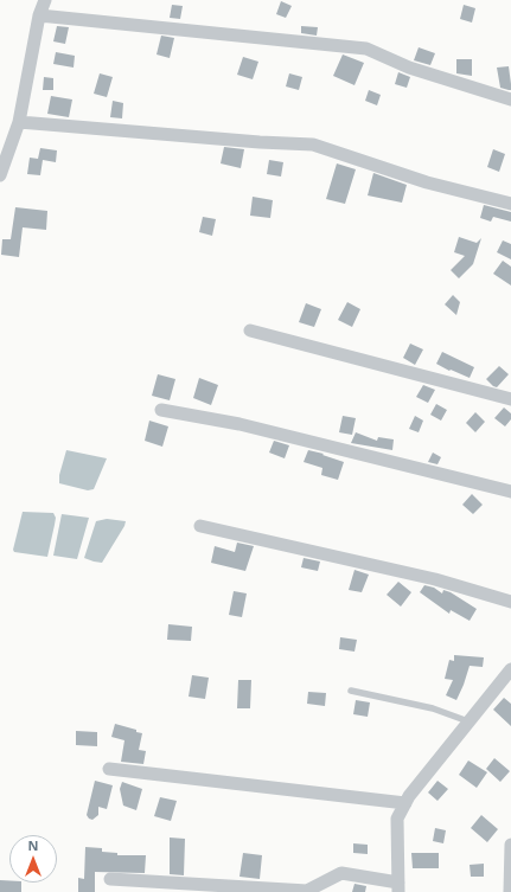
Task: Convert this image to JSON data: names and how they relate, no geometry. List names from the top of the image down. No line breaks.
{"north":"top"}
